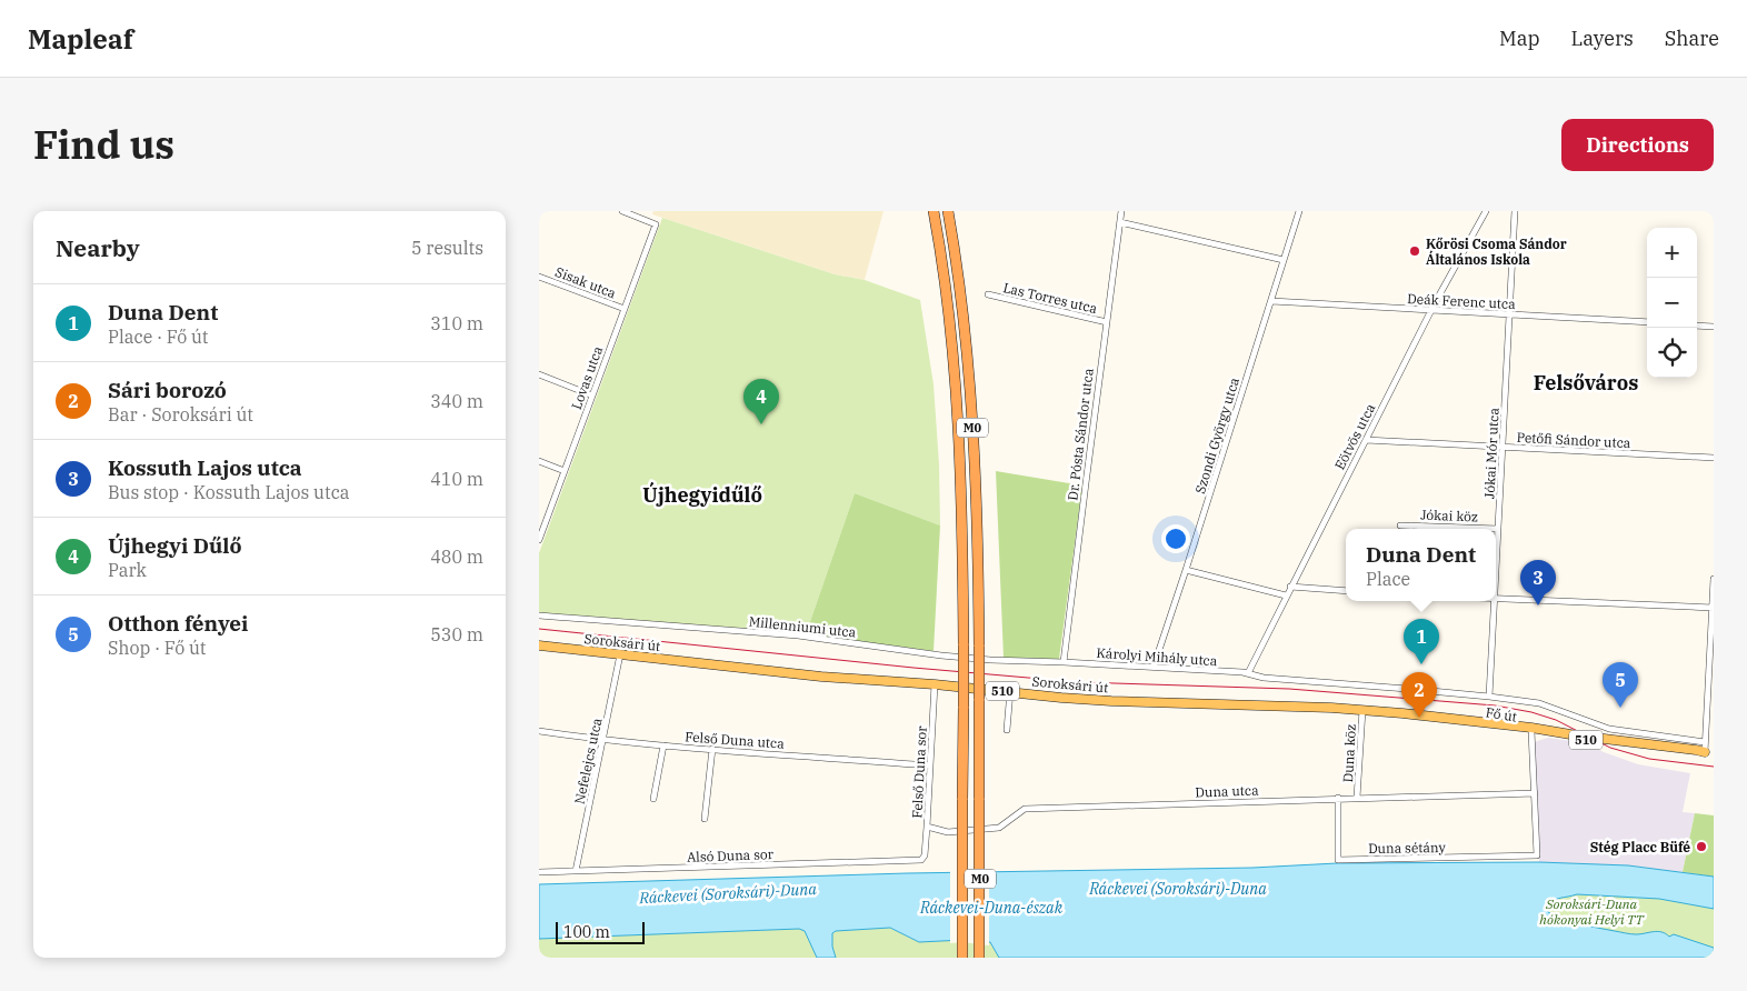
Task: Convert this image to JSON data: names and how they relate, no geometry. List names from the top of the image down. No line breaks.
{"streets":{"highway":["M0"],"main road":["Soroksári út","510","Fő út"],"street":["Sisak utca","Las Torres utca","Deák Ferenc utca","Lovas utca","Dr. Pósta Sándor utca","Szondi György utca","Eötvös utca","Petőfi Sándor utca","Jókai Mór utca","Jókai köz","Millenniumi utca","Károlyi Mihály utca","Felső Duna utca","Duna köz","Nefelejcs utca","Felső Duna sor","Duna utca","Duna sétány","Alsó Duna sor"]},"crossings":[["Sisak utca","Lovas utca"],["Las Torres utca","Dr. Pósta Sándor utca"],["Deák Ferenc utca","Szondi György utca"],["Deák Ferenc utca","Eötvös utca"],["Deák Ferenc utca","Jókai Mór utca"],["Dr. Pósta Sándor utca","Millenniumi utca"],["Dr. Pósta Sándor utca","Károlyi Mihály utca"],["Szondi György utca","Károlyi Mihály utca"],["Eötvös utca","Petőfi Sándor utca"],["Eötvös utca","Károlyi Mihály utca"],["Eötvös utca","Fő út"],["Petőfi Sándor utca","Jókai Mór utca"],["Jókai Mór utca","Jókai köz"],["Jókai Mór utca","Fő út"],["Millenniumi utca","Károlyi Mihály utca"],["Soroksári út","Fő út"],["Soroksári út","Duna köz"],["Soroksári út","Nefelejcs utca"],["Soroksári út","Felső Duna sor"],["Károlyi Mihály utca","Fő út"],["Felső Duna utca","Nefelejcs utca"],["Felső Duna utca","Felső Duna sor"],["Duna köz","Duna utca"],["Nefelejcs utca","Alsó Duna sor"],["Felső Duna sor","Duna utca"],["Felső Duna sor","Alsó Duna sor"],["Duna utca","Duna sétány"]],"districts":["Felsőváros","Újhegyidűlő"],"water":["Ráckevei (Soroksári)-Duna","Ráckevei-Duna-észak"],"parks":["Soroksári-Duna hókonyai Helyi TT"],"places":["Kőrösi Csoma Sándor Általános Iskola","Stég Placc Büfé"],"scale_bar":"100 m","page":{"header":"Mapleaf","nav":["Map","Layers","Share"],"title":"Find us","buttons":"Directions","heading":["Nearby","5 results"],"map_buttons":["+","−"],"list":[{"mark":"1","name":"Duna Dent","note":"Place · Fő út","value":"310 m"},{"mark":"2","name":"Sári borozó","note":"Bar · Soroksári út","value":"340 m"},{"mark":"3","name":"Kossuth Lajos utca","note":"Bus stop · Kossuth Lajos utca","value":"410 m"},{"mark":"4","name":"Újhegyi Dűlő","note":"Park","value":"480 m"},{"mark":"5","name":"Otthon fényei","note":"Shop · Fő út","value":"530 m"}],"pins":["4","3","1","5","2"],"popup":["Duna Dent","Place"],"scale":"100 m"}}
